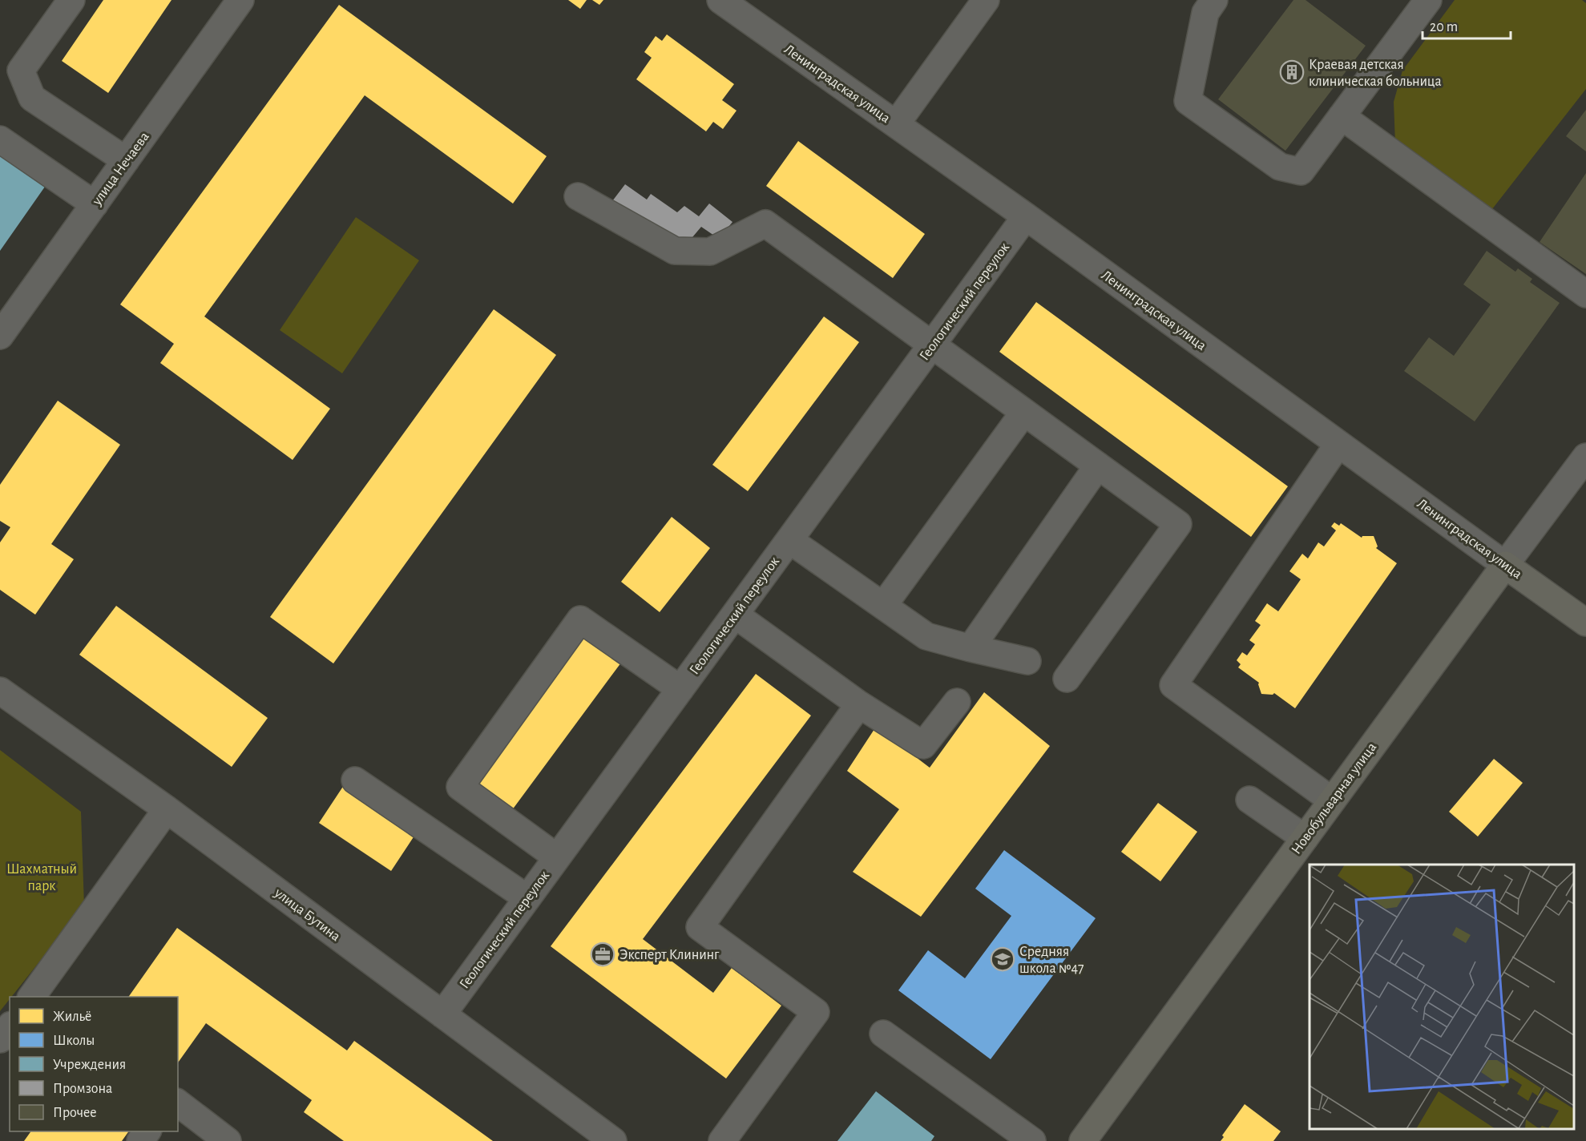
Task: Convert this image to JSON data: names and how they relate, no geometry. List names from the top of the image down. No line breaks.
{"streets":{"main road":["Ленинградская улица","Новобульварная улица"],"street":["улица Нечаева","Геологический переулок","улица Бутина"]},"crossings":[["Ленинградская улица","Геологический переулок"],["Ленинградская улица","Новобульварная улица"],["Геологический переулок","улица Бутина"]],"parks":["Шахматный парк"],"places":{"building":["Краевая детская клиническая больница"],"office":["Эксперт Клининг"],"school or university":["Средняя школа №47"]},"legend":["Жильё","Школы","Учреждения","Промзона","Прочее"],"scale_bar":"20 m"}
